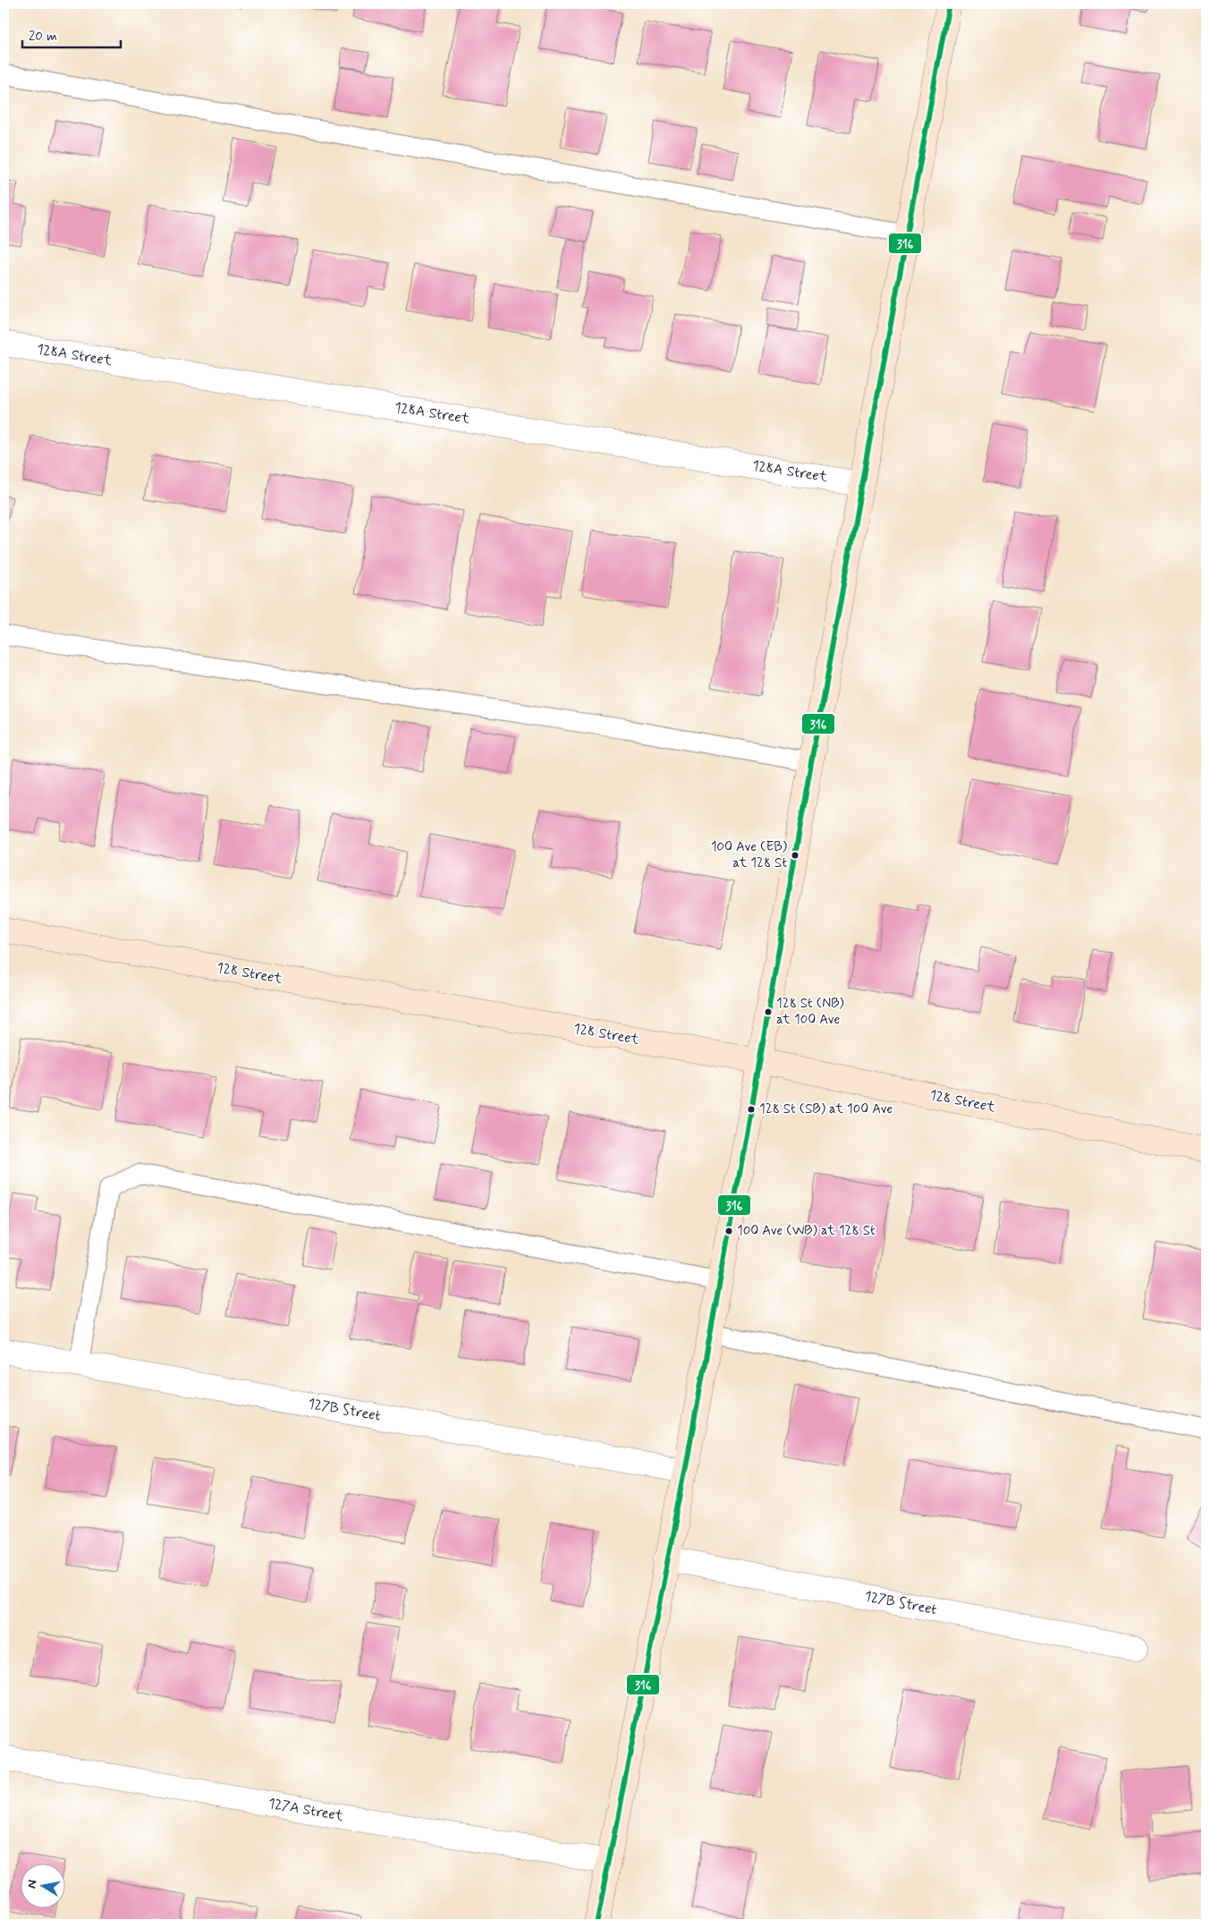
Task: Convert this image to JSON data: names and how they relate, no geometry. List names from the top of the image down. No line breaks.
{"streets":{"street":["128A Street","128 Street","127B Street","127A Street"]},"places":["100 Ave (EB) at 128 St","128 St (NB) at 100 Ave","128 St (SB) at 100 Ave","100 Ave (WB) at 128 St"],"lines":["transit line 316"],"scale_bar":"20 m","north":"left"}
